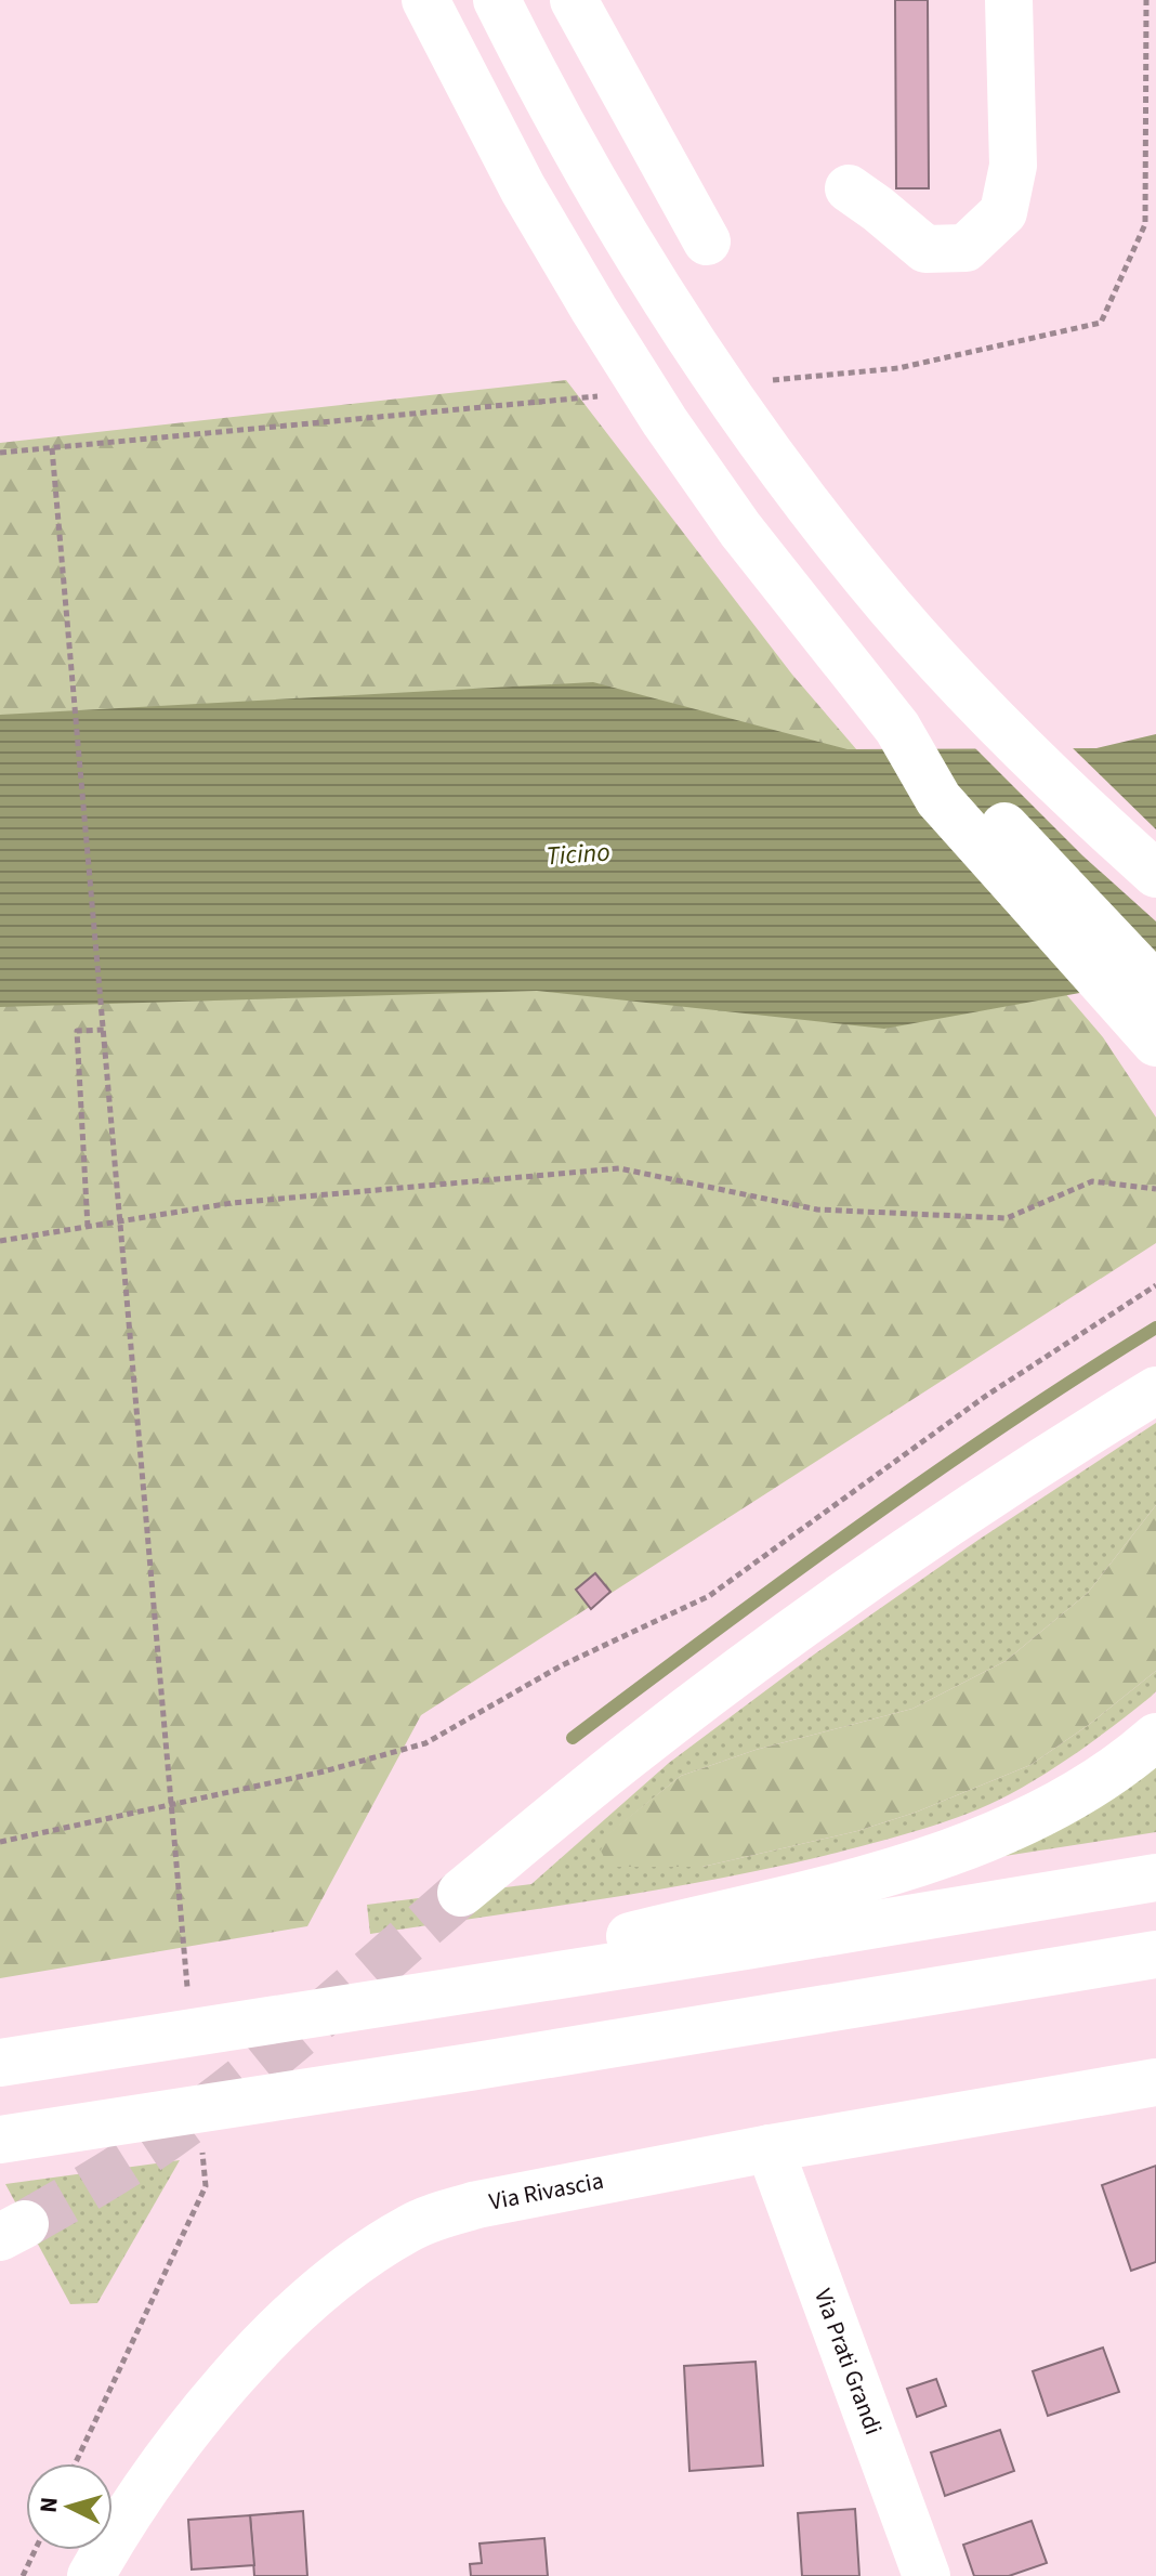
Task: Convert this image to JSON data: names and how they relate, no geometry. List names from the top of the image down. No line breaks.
{"streets":{"main road":["Via Rivascia","Via Prati Grandi"]},"crossings":[["Via Rivascia","Via Prati Grandi"]],"water":["Ticino"],"north":"left"}
